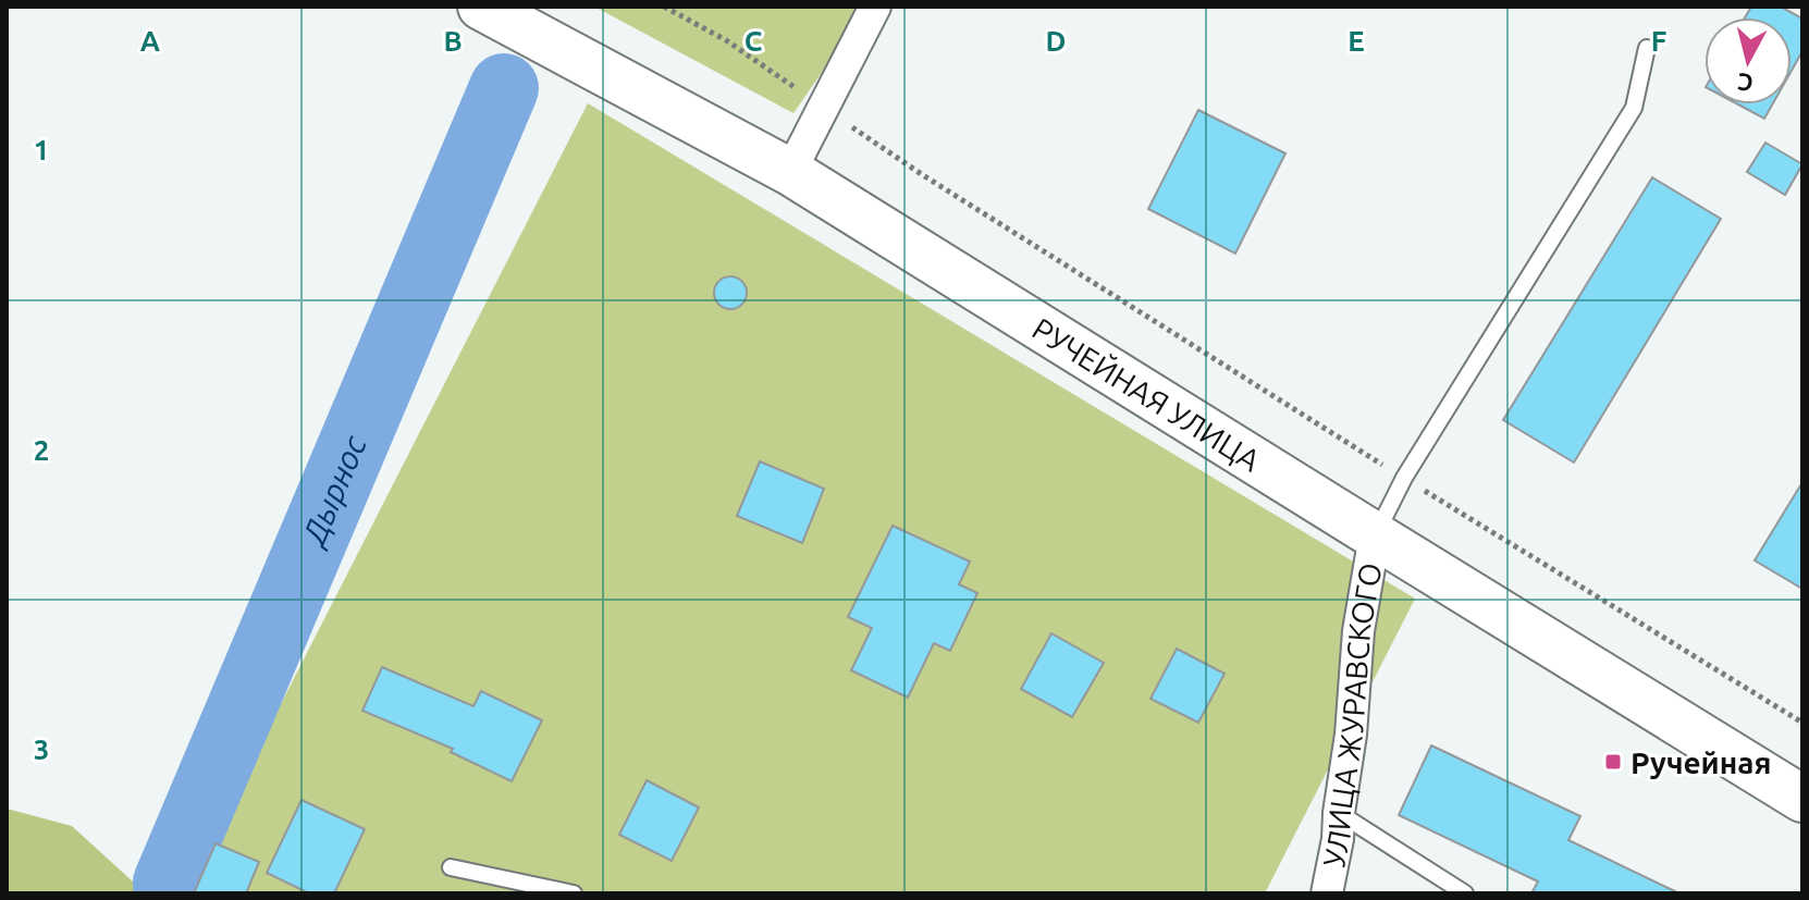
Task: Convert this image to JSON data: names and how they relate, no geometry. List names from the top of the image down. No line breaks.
{"streets":{"street":["РУЧЕЙНАЯ УЛИЦА","УЛИЦА ЖУРАВСКОГО"]},"crossings":[["РУЧЕЙНАЯ УЛИЦА","УЛИЦА ЖУРАВСКОГО"]],"water":["Дырнос"],"places":{"transit":["Ручейная"]},"north":"bottom","grid":{"columns":["A","B","C","D","E","F"],"rows":["1","2","3"]}}
